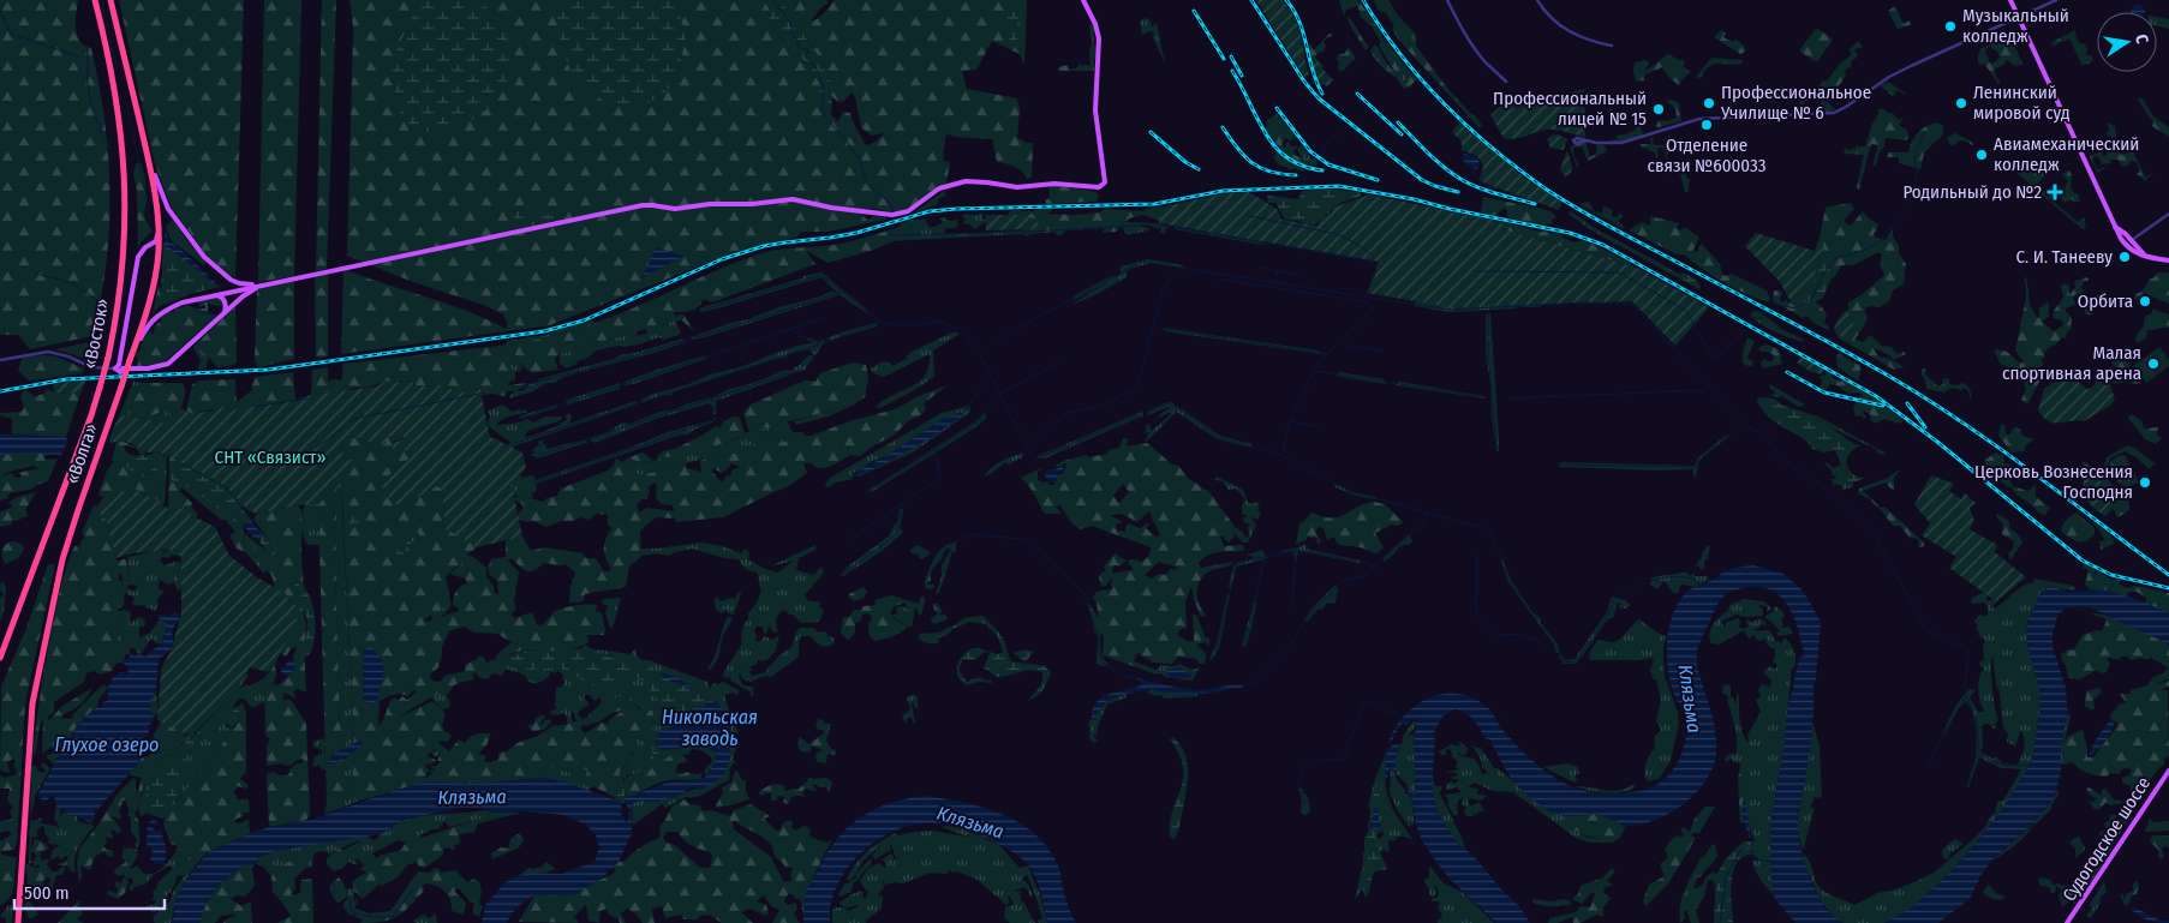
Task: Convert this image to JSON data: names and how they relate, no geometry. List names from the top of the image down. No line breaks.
{"streets":{"highway":["«Восток»","«Волга»"],"main road":["Судогодское шоссе"]},"water":["Клязьма","Никольская заводь","Глухое озеро"],"parks":["СНТ «Связист»"],"places":{"other":["Музыкальный колледж","Профессиональное Училище № 6","Ленинский мировой суд","Профессиональный лицей № 15","Отделение связи №600033","Авиамеханический колледж","С. И. Танееву","Орбита","Малая спортивная арена","Церковь Вознесения Господня"],"health":["Родильный до №2"]},"scale_bar":"500 m","north":"right"}
